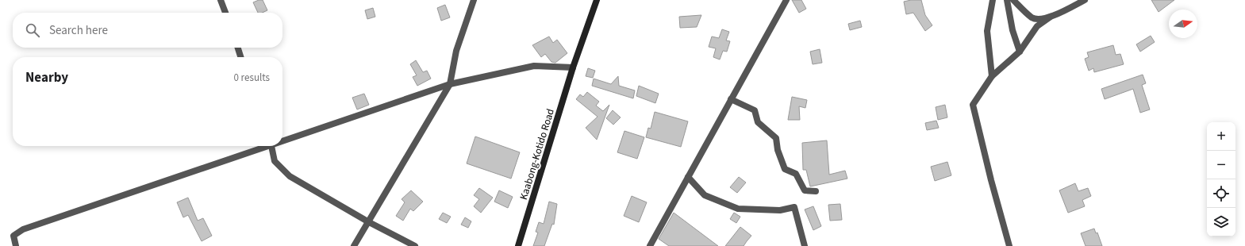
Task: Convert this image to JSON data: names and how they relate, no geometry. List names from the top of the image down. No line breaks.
{"streets":{"main road":["Kaabong-Kotido Road"]},"north":"right","page":{"search":"Search here","heading":["Nearby","0 results"],"map_buttons":["+","−"]}}
